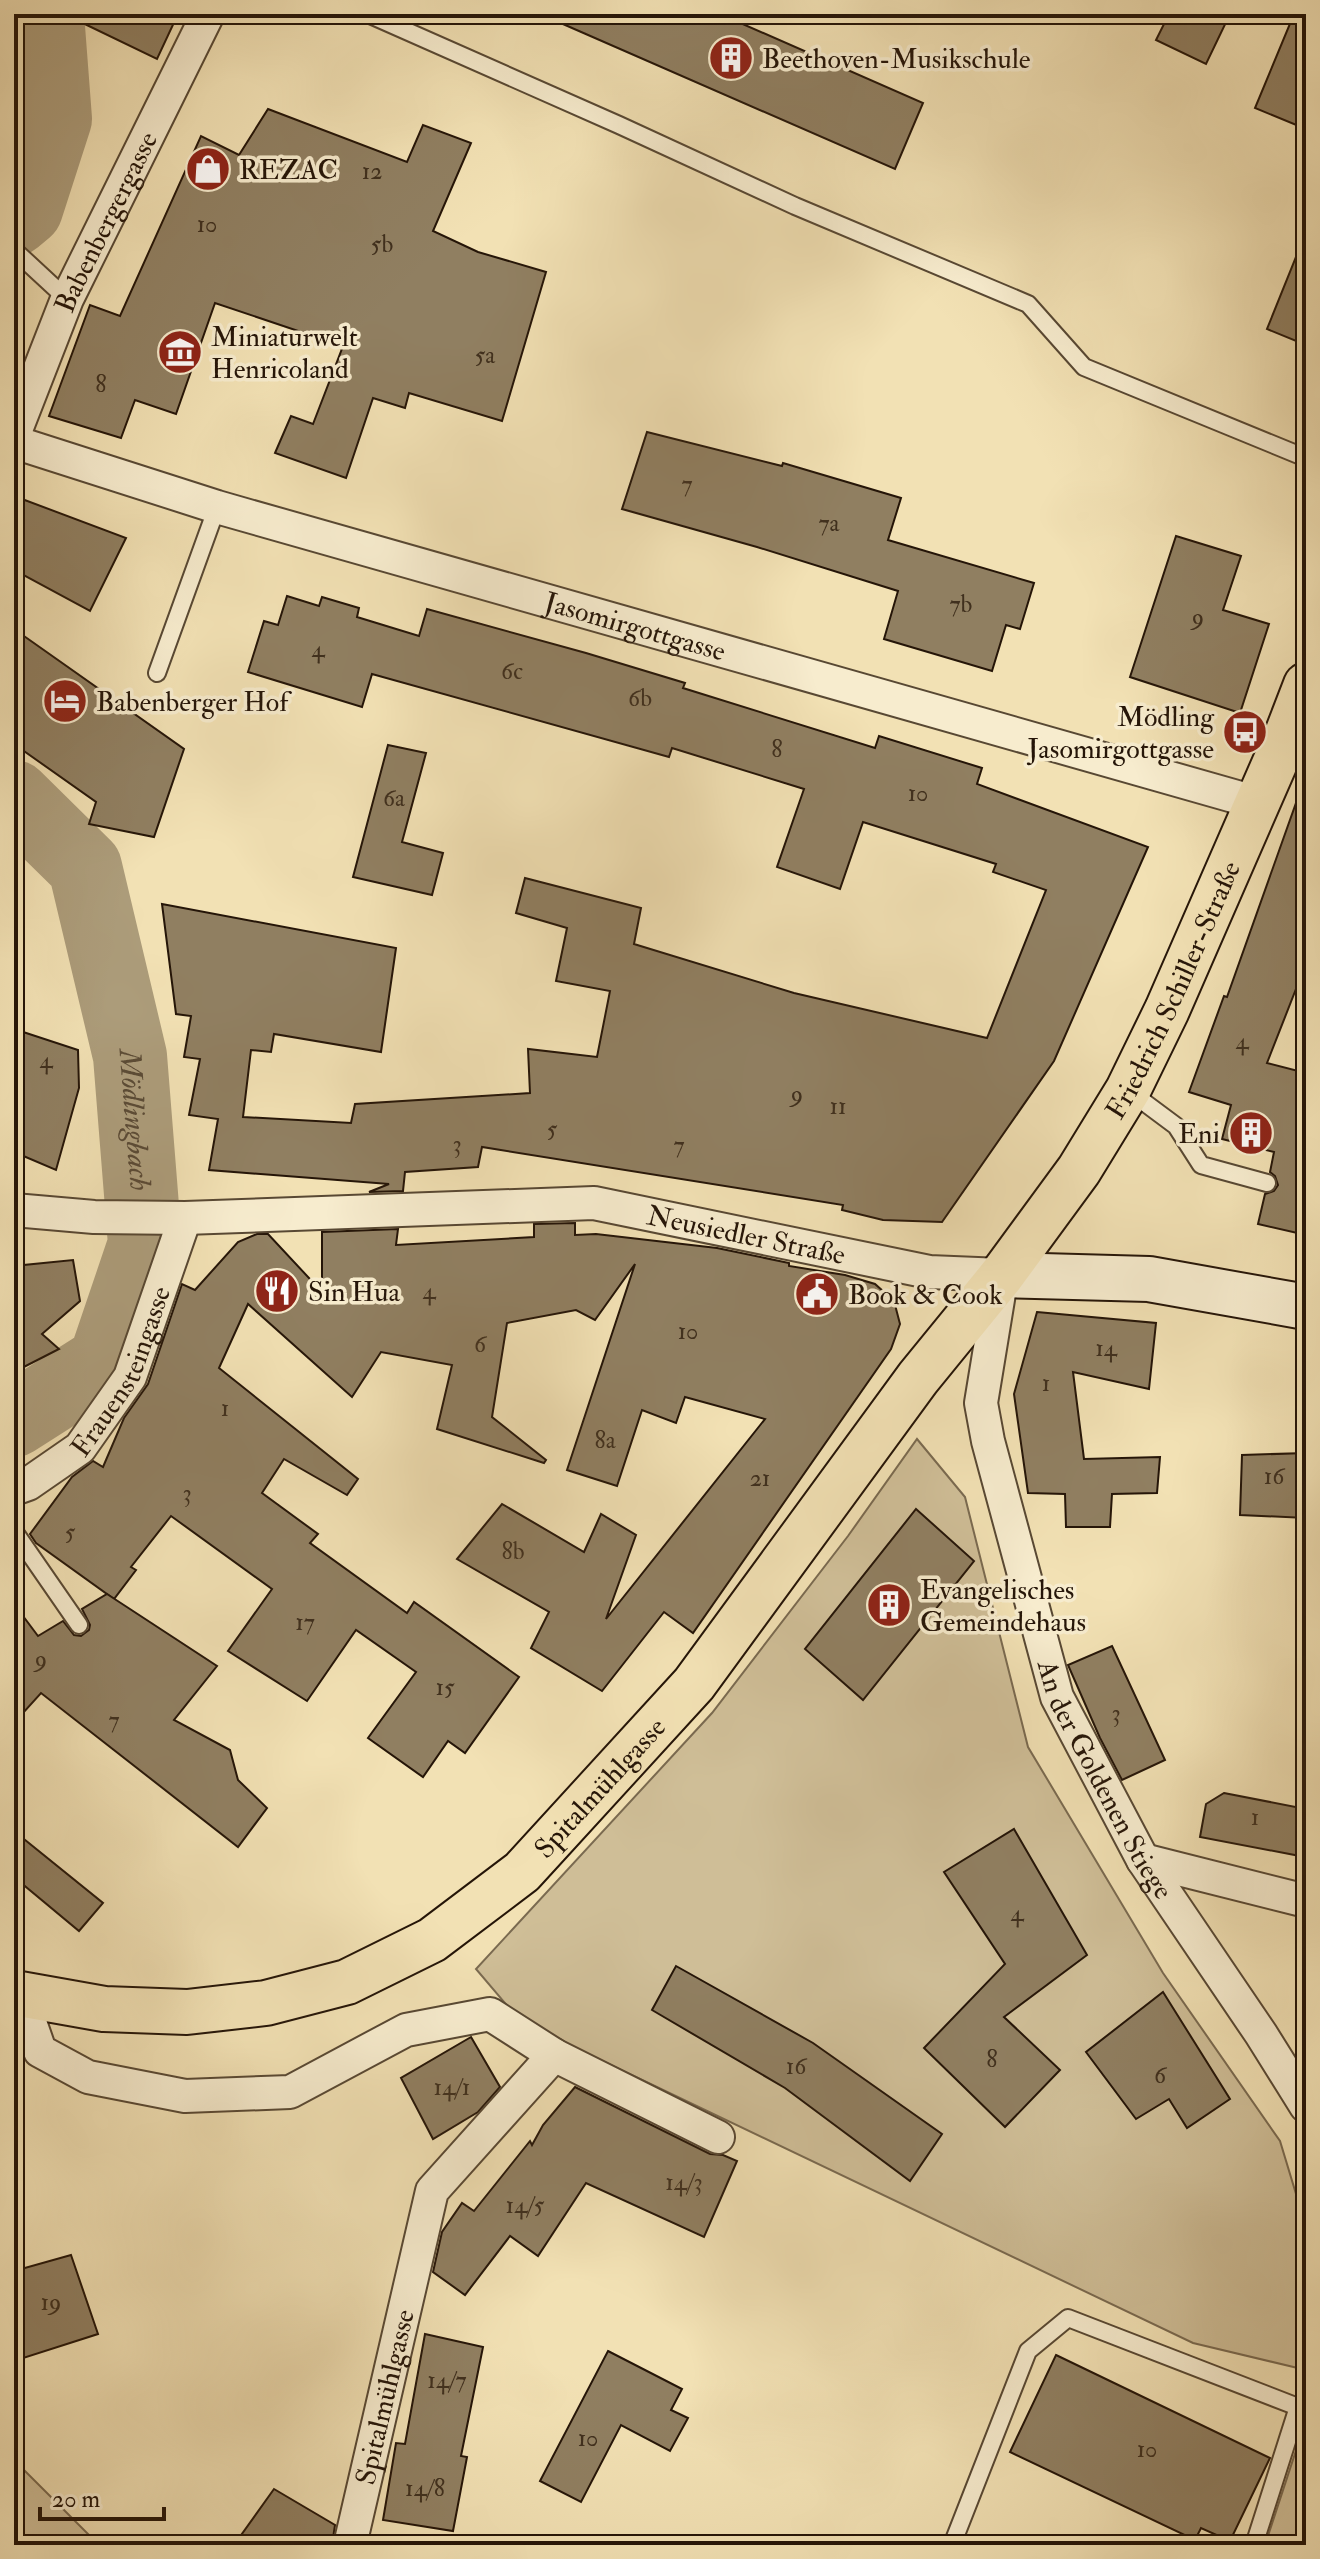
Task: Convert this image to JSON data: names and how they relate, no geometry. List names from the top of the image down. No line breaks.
{"streets":{"main road":["Friedrich Schiller-Straße","Neusiedler Straße","Spitalmühlgasse"],"street":["Babenbergergasse","Jasomirgottgasse","Frauensteingasse","An der Goldenen Stiege"]},"crossings":[["Jasomirgottgasse","Friedrich Schiller-Straße"],["Friedrich Schiller-Straße","Neusiedler Straße"],["Friedrich Schiller-Straße","An der Goldenen Stiege"],["Friedrich Schiller-Straße","Spitalmühlgasse"],["Neusiedler Straße","Frauensteingasse"],["Neusiedler Straße","An der Goldenen Stiege"],["Neusiedler Straße","Spitalmühlgasse"],["An der Goldenen Stiege","Spitalmühlgasse"]],"water":["Mödlingbach"],"places":{"building":["Beethoven-Musikschule","Eni","Evangelisches Gemeindehaus"],"shop":["REZAC"],"museum":["Miniaturwelt Henricoland"],"hotel":["Babenberger Hof"],"bus stop":["Mödling Jasomirgottgasse"],"restaurant":["Sin Hua"],"public building":["Book & Cook"]},"house_numbers":["12","10","5b","5a","8","7","7a","7b","9","4","6c","6b","8","10","6a","4","4","9","11","5","3","7","4","10","6","14","1","1","8a","16","21","3","5","8b","17","9","15","3","7","1","4","8","16","6","14/1","14/3","14/5","19","14/7","10","10","14/8"],"scale_bar":"20 m"}
